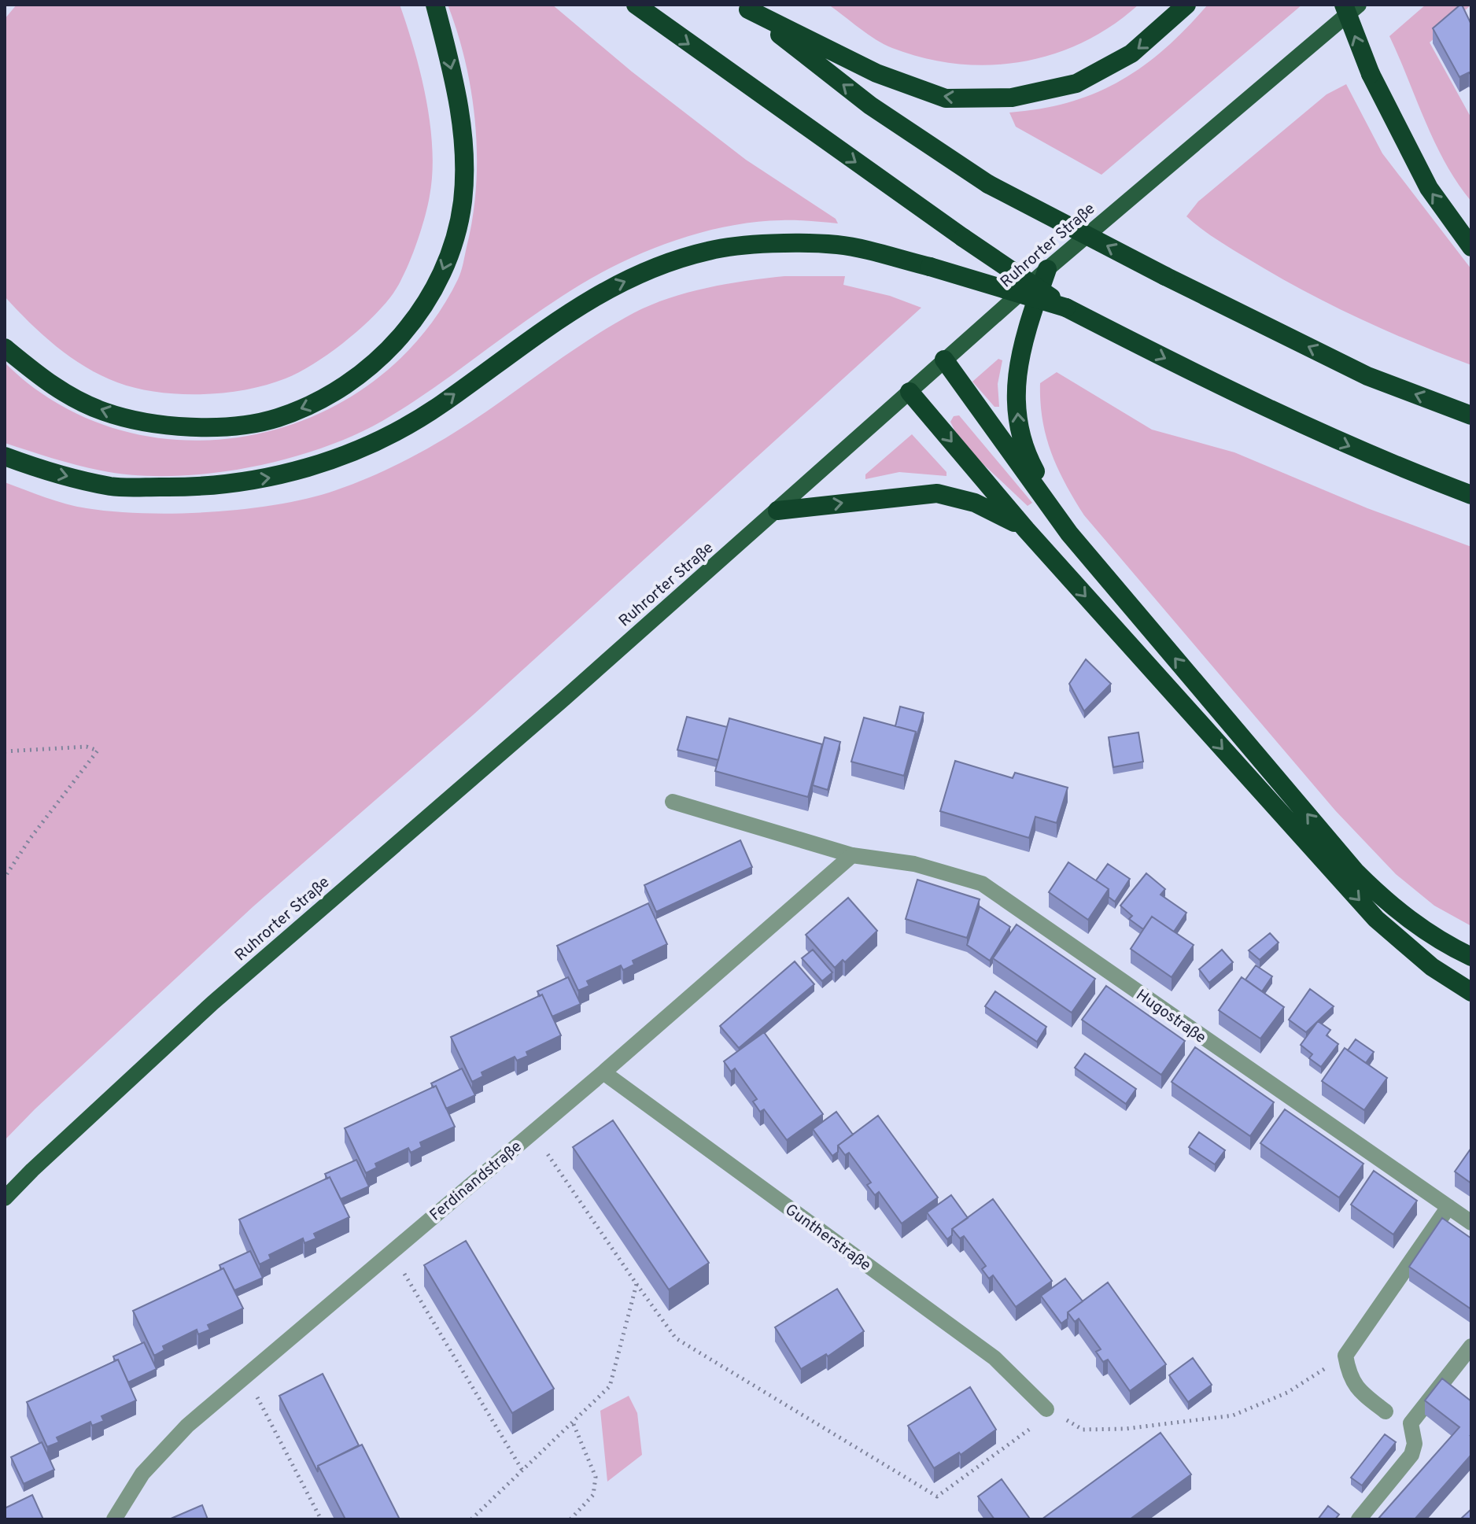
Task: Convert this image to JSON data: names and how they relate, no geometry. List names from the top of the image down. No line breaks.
{"streets":{"main road":["Ruhrorter Straße"],"street":["Hugostraße","Ferdinandstraße","Guntherstraße"]},"crossings":[["Hugostraße","Ferdinandstraße"],["Ferdinandstraße","Guntherstraße"]]}
